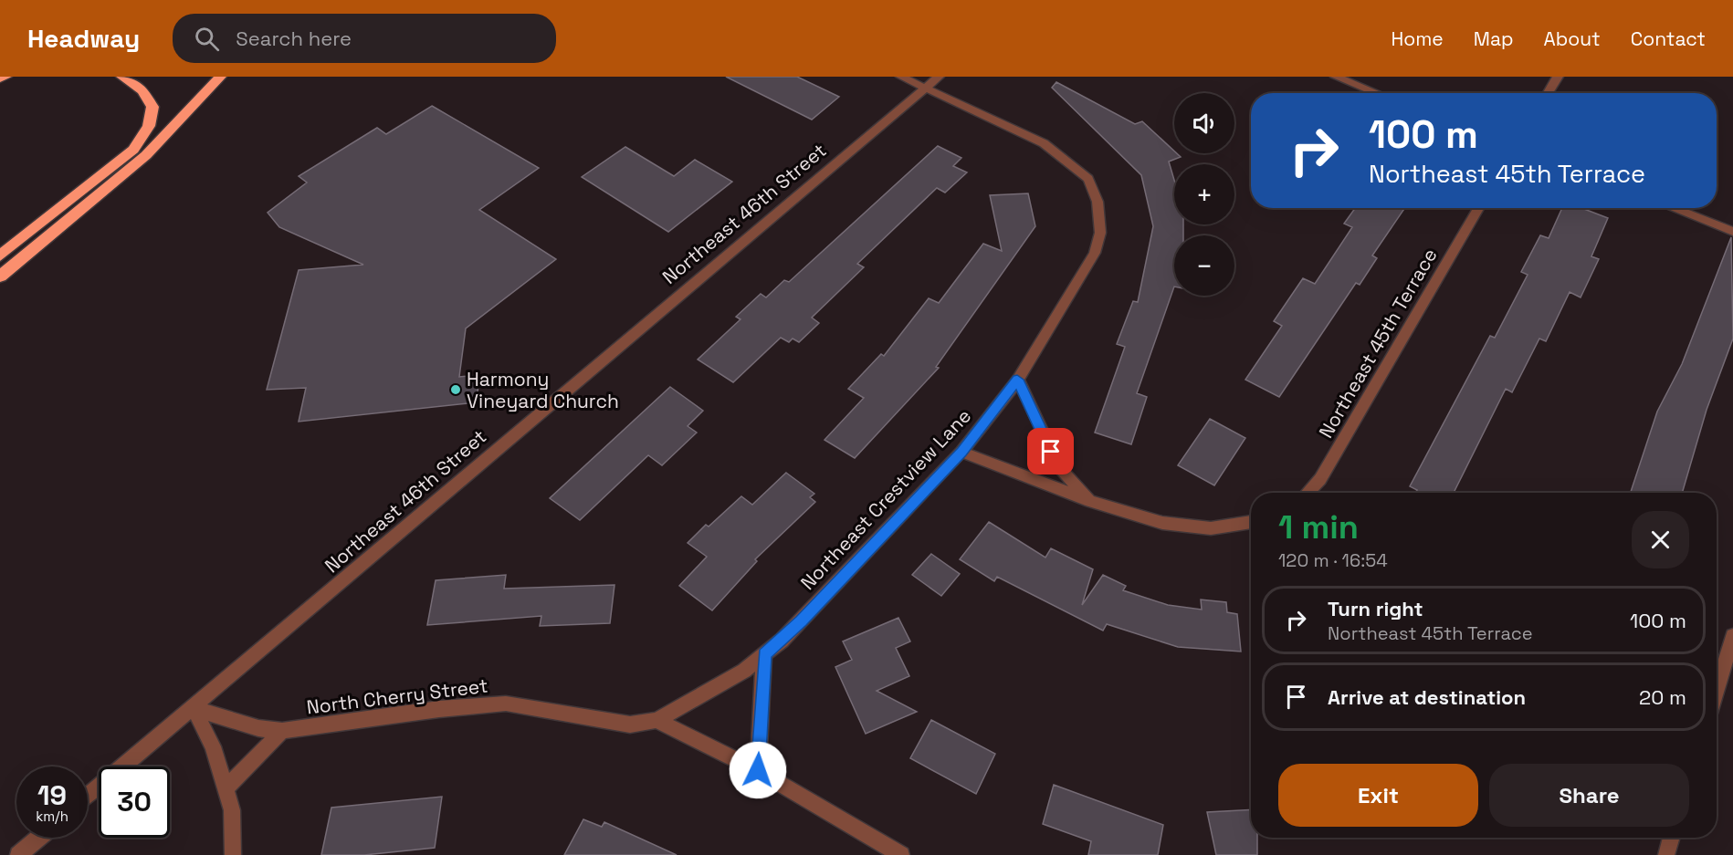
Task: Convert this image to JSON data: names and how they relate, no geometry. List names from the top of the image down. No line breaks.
{"streets":{"street":["Northeast 46th Street","Northeast 45th Terrace","Northeast Crestview Lane","North Cherry Street"]},"crossings":[["Northeast 46th Street","Northeast Crestview Lane"],["Northeast 46th Street","North Cherry Street"],["Northeast Crestview Lane","North Cherry Street"]],"places":["Harmony Vineyard Church"],"page":{"header":"Headway","search":"Search here","nav":["Home","Map","About","Contact"],"map_buttons":["+","−"],"turn":["100 m","Northeast 45th Terrace"],"heading":["1 min","120 m · 16:54"],"list":[{"name":"Turn right","note":"Northeast 45th Terrace","value":"100 m"},{"name":"Arrive at destination","value":"20 m"}],"buttons":["Exit","Share"],"speed":"19 km/h","limit":"30"}}
